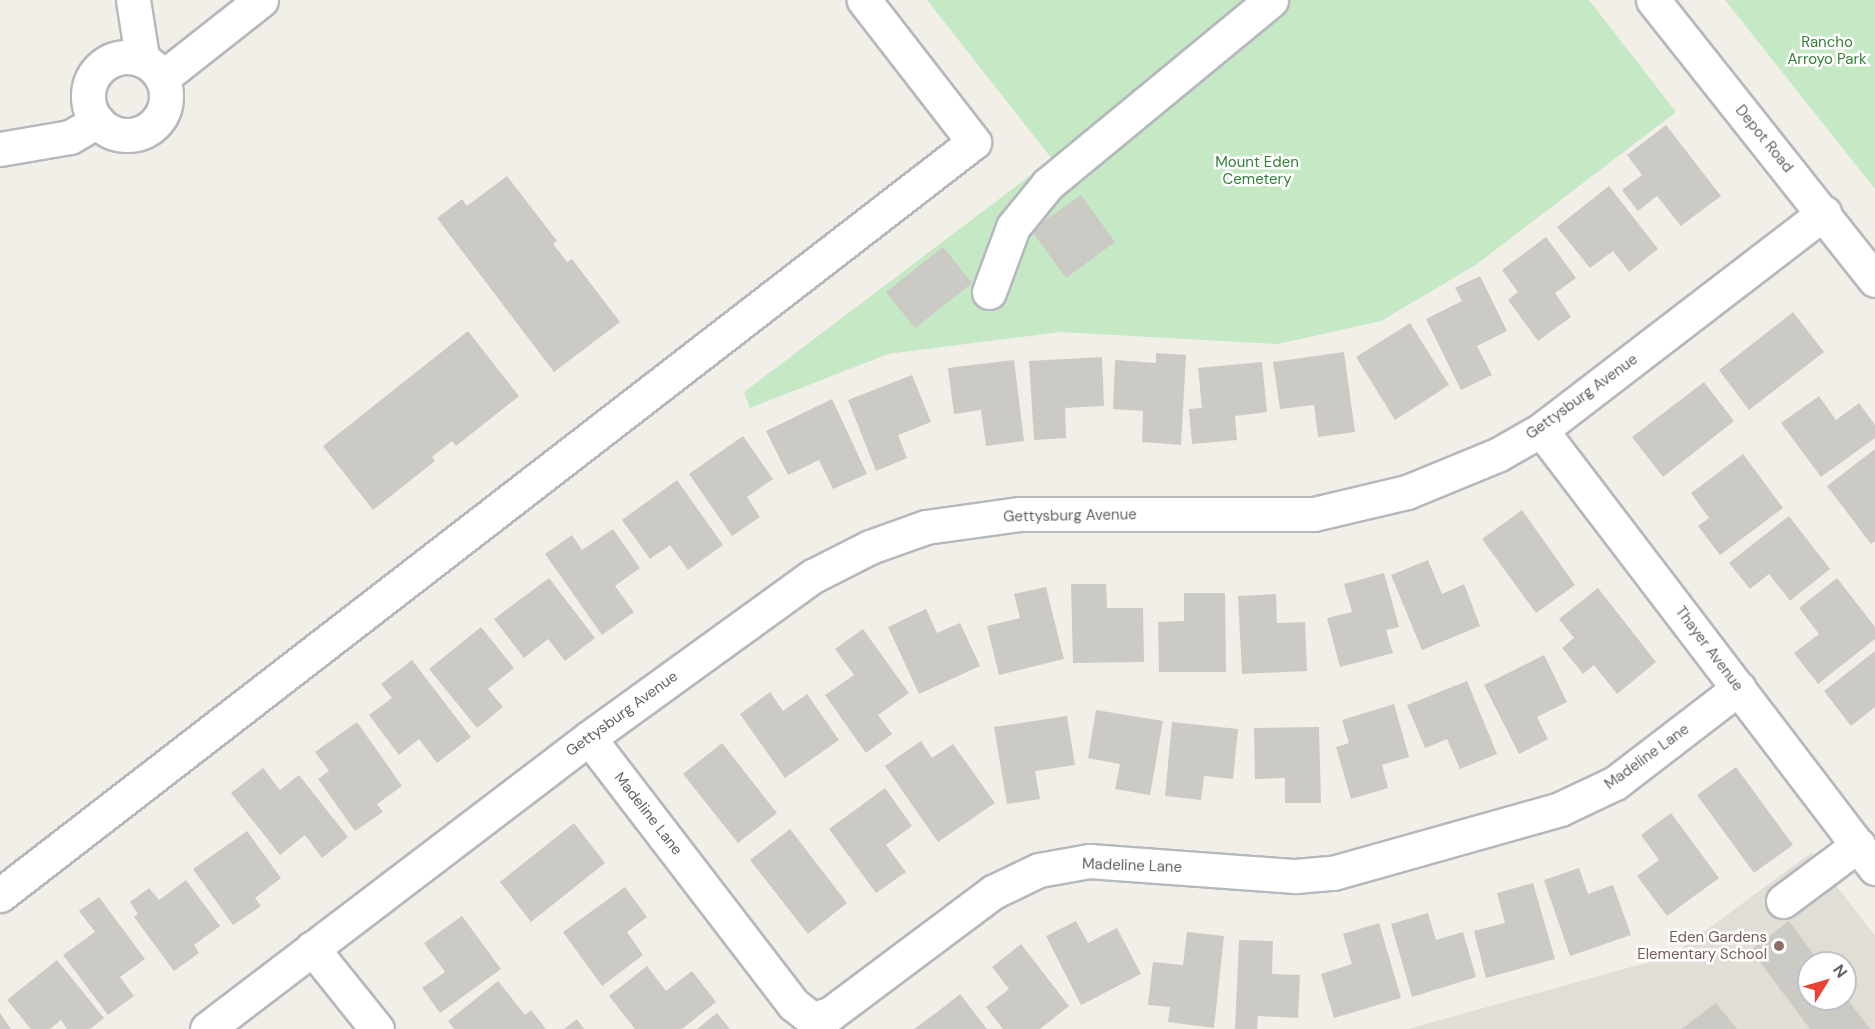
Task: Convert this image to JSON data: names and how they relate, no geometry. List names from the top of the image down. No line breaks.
{"streets":{"street":["Depot Road","Gettysburg Avenue","Thayer Avenue","Madeline Lane"]},"crossings":[["Depot Road","Gettysburg Avenue"],["Gettysburg Avenue","Thayer Avenue"],["Gettysburg Avenue","Madeline Lane"],["Thayer Avenue","Madeline Lane"]],"parks":["Rancho Arroyo Park","Mount Eden Cemetery"],"places":["Eden Gardens Elementary School"],"north":"top right"}
